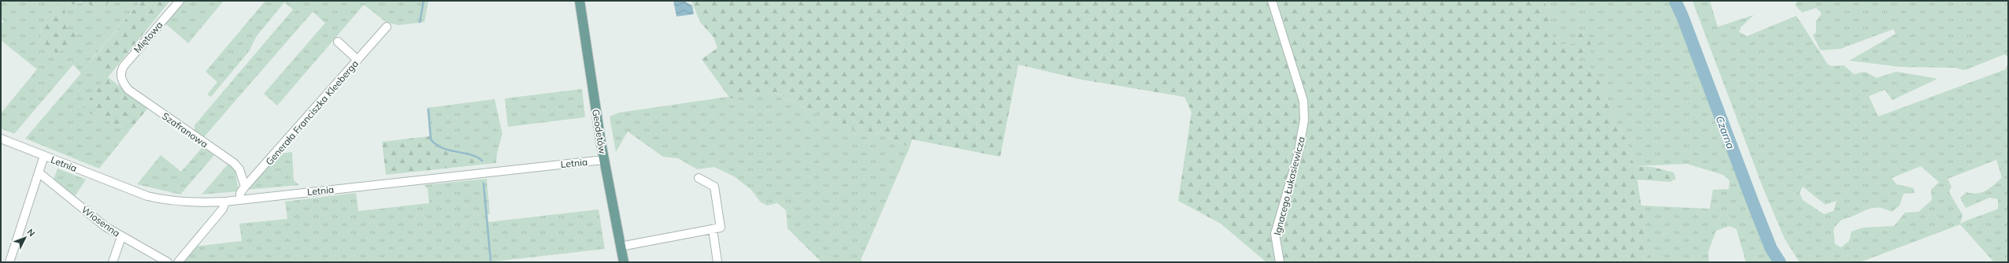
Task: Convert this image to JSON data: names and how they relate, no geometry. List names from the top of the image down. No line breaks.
{"streets":{"main road":["Geodetów"],"street":["Miętowa","Generała Franciszka Kleeberga","Szafranowa","Letnia","Ignacego Łukasiewicza","Wiosenna"]},"crossings":[["Miętowa","Szafranowa"],["Generała Franciszka Kleeberga","Szafranowa"],["Generała Franciszka Kleeberga","Letnia"],["Geodetów","Letnia"]],"water":["Czarna"],"north":"top right"}
